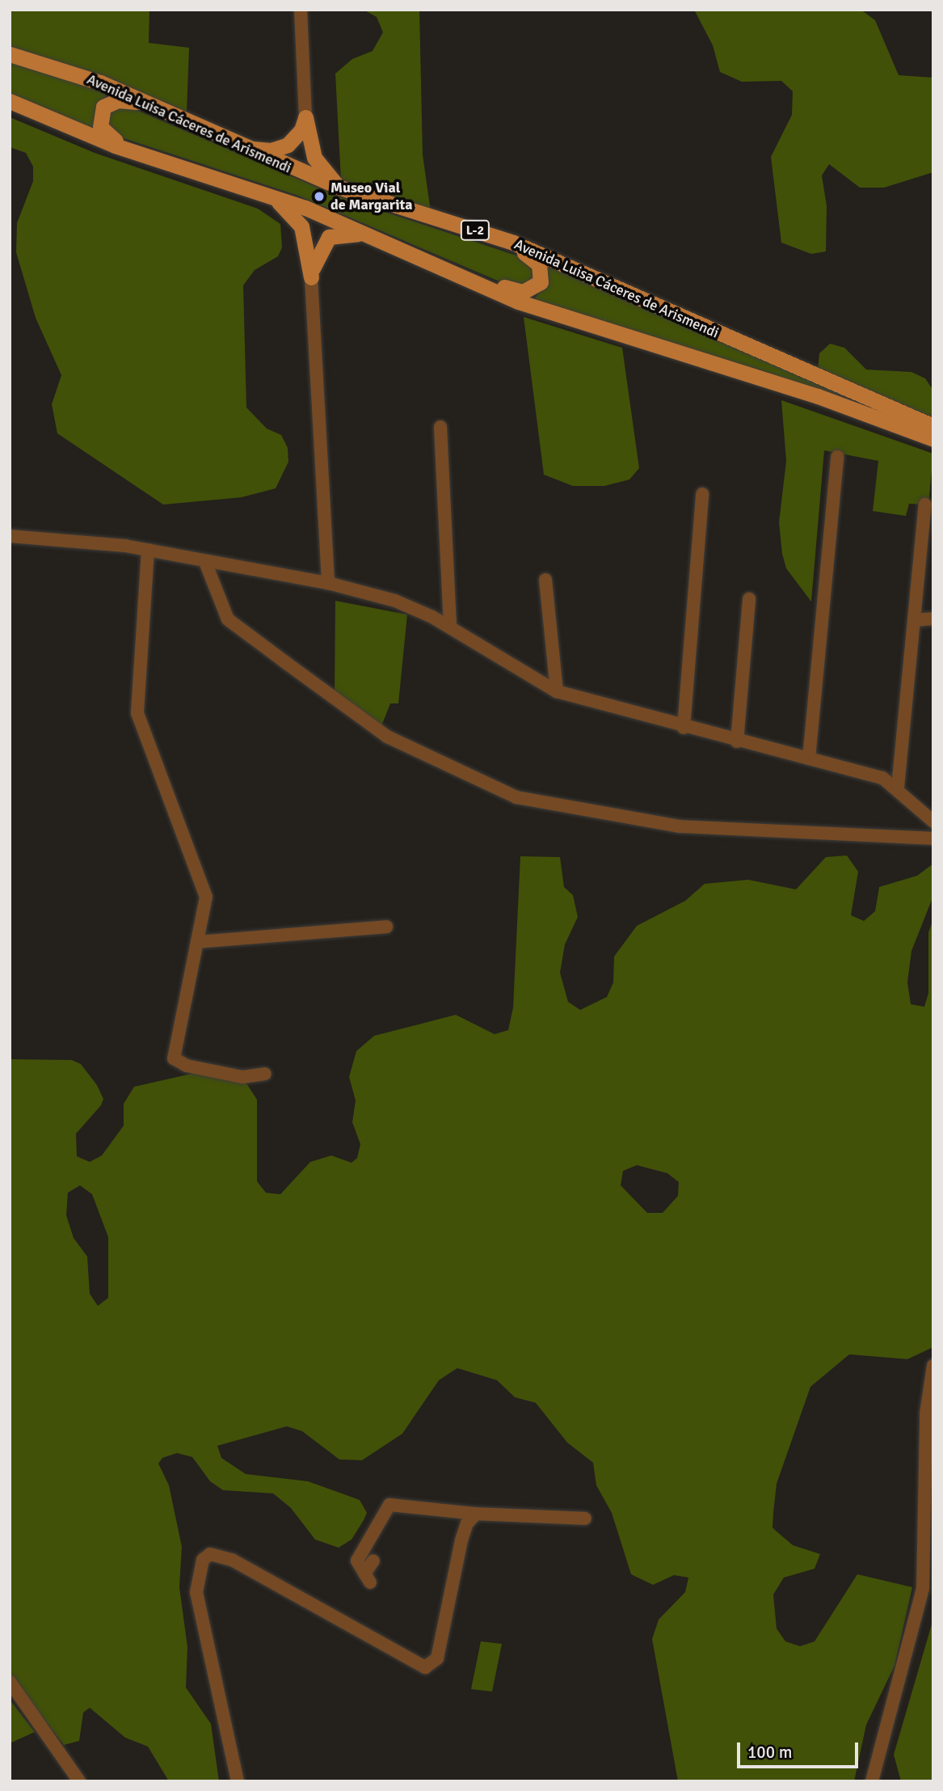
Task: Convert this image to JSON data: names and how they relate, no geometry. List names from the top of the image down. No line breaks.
{"streets":{"main road":["Avenida Luisa Cáceres de Arismendi","L-2"]},"places":["Museo Vial de Margarita"],"scale_bar":"100 m"}
